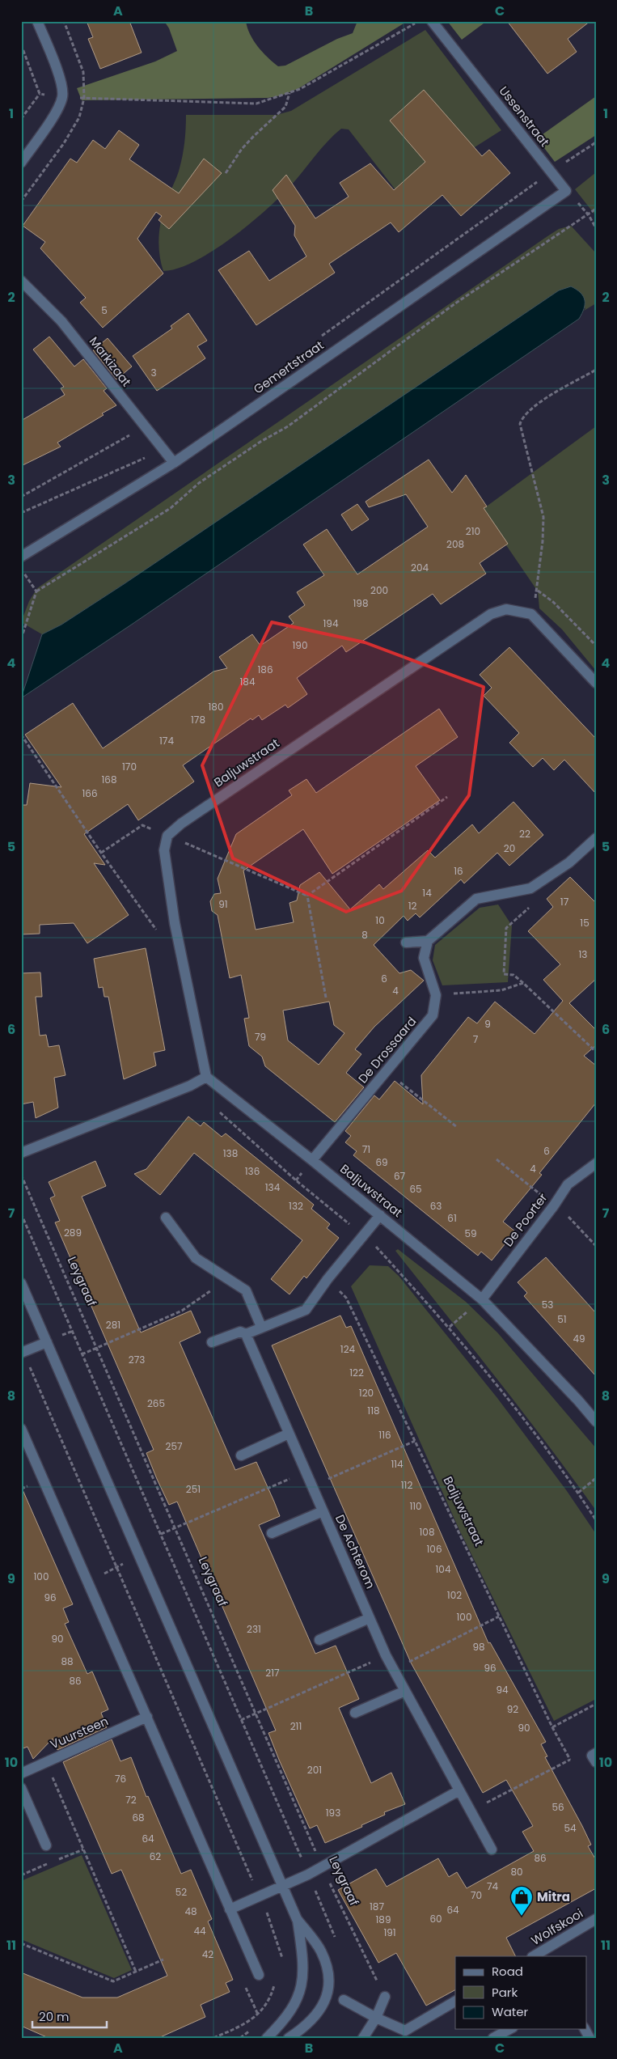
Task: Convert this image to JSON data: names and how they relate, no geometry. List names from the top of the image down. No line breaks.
{"streets":{"street":["Ussenstraat","Markizaat","Gemertstraat","Baljuwstraat","De Drossaard","De Poorter","De Achterom","Vuursteen","Wolfskooi"],"path":["Leygraaf"]},"crossings":[["Ussenstraat","Gemertstraat"],["Markizaat","Gemertstraat"],["Baljuwstraat","De Drossaard"],["Baljuwstraat","De Poorter"]],"places":{"shop":["Mitra"]},"house_numbers":["5","3","210","208","204","200","198","194","190","186","184","180","178","174","170","168","166","22","20","16","14","17","91","12","10","15","8","13","6","4","9","79","7","71","6","138","69","4","136","67","134","65","132","63","61","289","59","53","51","281","49","124","273","122","120","265","118","116","257","114","112","251","110","108","106","104","100","102","96","100","231","90","98","88","96","217","86","94","92","211","90","201","76","72","56","193","68","54","64","62","86","80","74","52","70","187","64","48","60","189","44","191","42"],"legend":["Road","Park","Water"],"scale_bar":"20 m","grid":{"columns":["A","B","C"],"rows":["1","2","3","4","5","6","7","8","9","10","11"]}}
